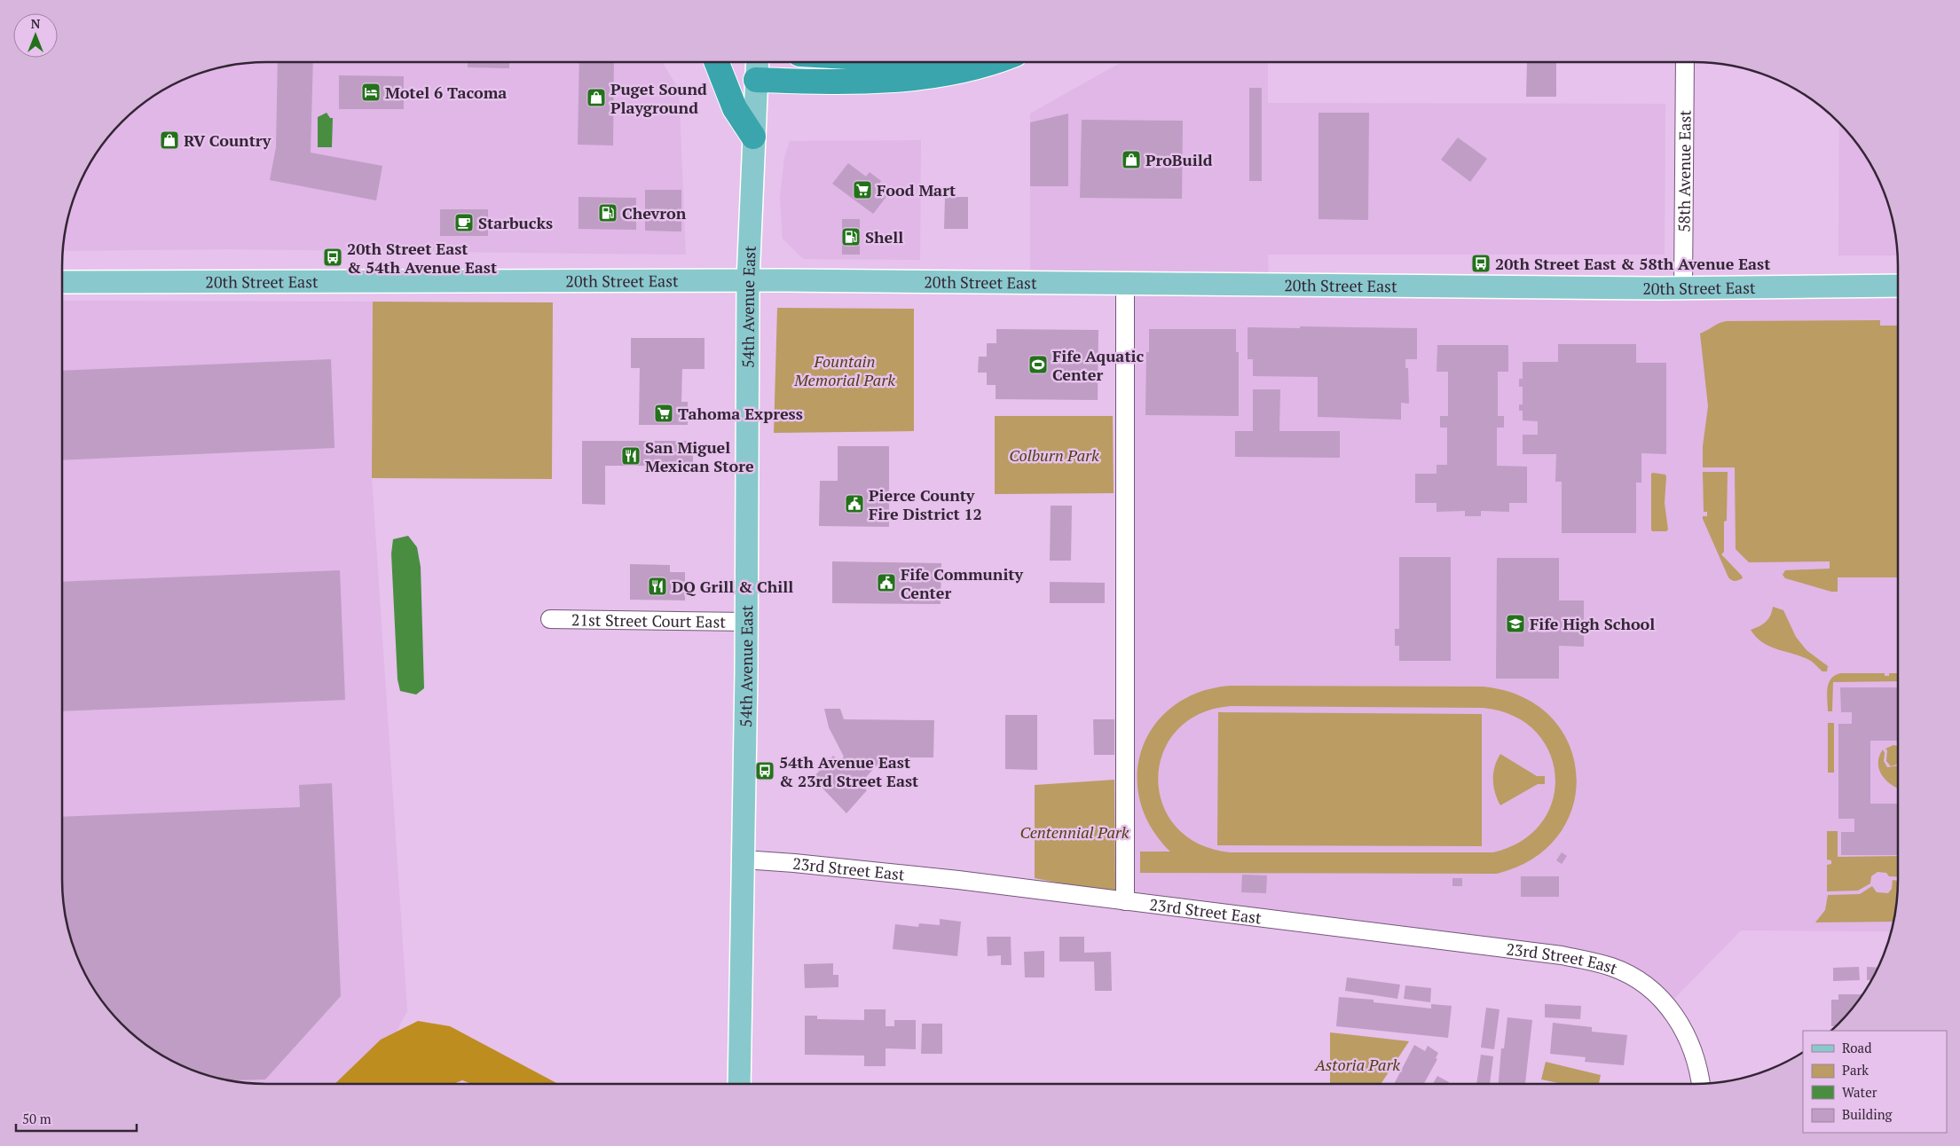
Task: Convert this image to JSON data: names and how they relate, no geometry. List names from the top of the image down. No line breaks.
{"streets":{"main road":["20th Street East","54th Avenue East"],"street":["58th Avenue East","21st Street Court East","23rd Street East"]},"crossings":[["58th Avenue East","20th Street East"],["20th Street East","54th Avenue East"],["54th Avenue East","21st Street Court East"],["54th Avenue East","23rd Street East"]],"parks":["Fountain Memorial Park","Colburn Park","Centennial Park","Astoria Park"],"places":{"hotel":["Motel 6 Tacoma"],"shop":["Puget Sound Playground","RV Country","ProBuild"],"supermarket":["Food Mart","Tahoma Express"],"fuel station":["Chevron","Shell"],"cafe":["Starbucks"],"bus stop":["20th Street East & 54th Avenue East","20th Street East & 58th Avenue East","54th Avenue East & 23rd Street East"],"sports":["Fife Aquatic Center"],"restaurant":["San Miguel Mexican Store","DQ Grill & Chill"],"public building":["Pierce County Fire District 12","Fife Community Center"],"school or university":["Fife High School"]},"legend":["Road","Park","Water","Building"],"scale_bar":"50 m","north":"top"}
